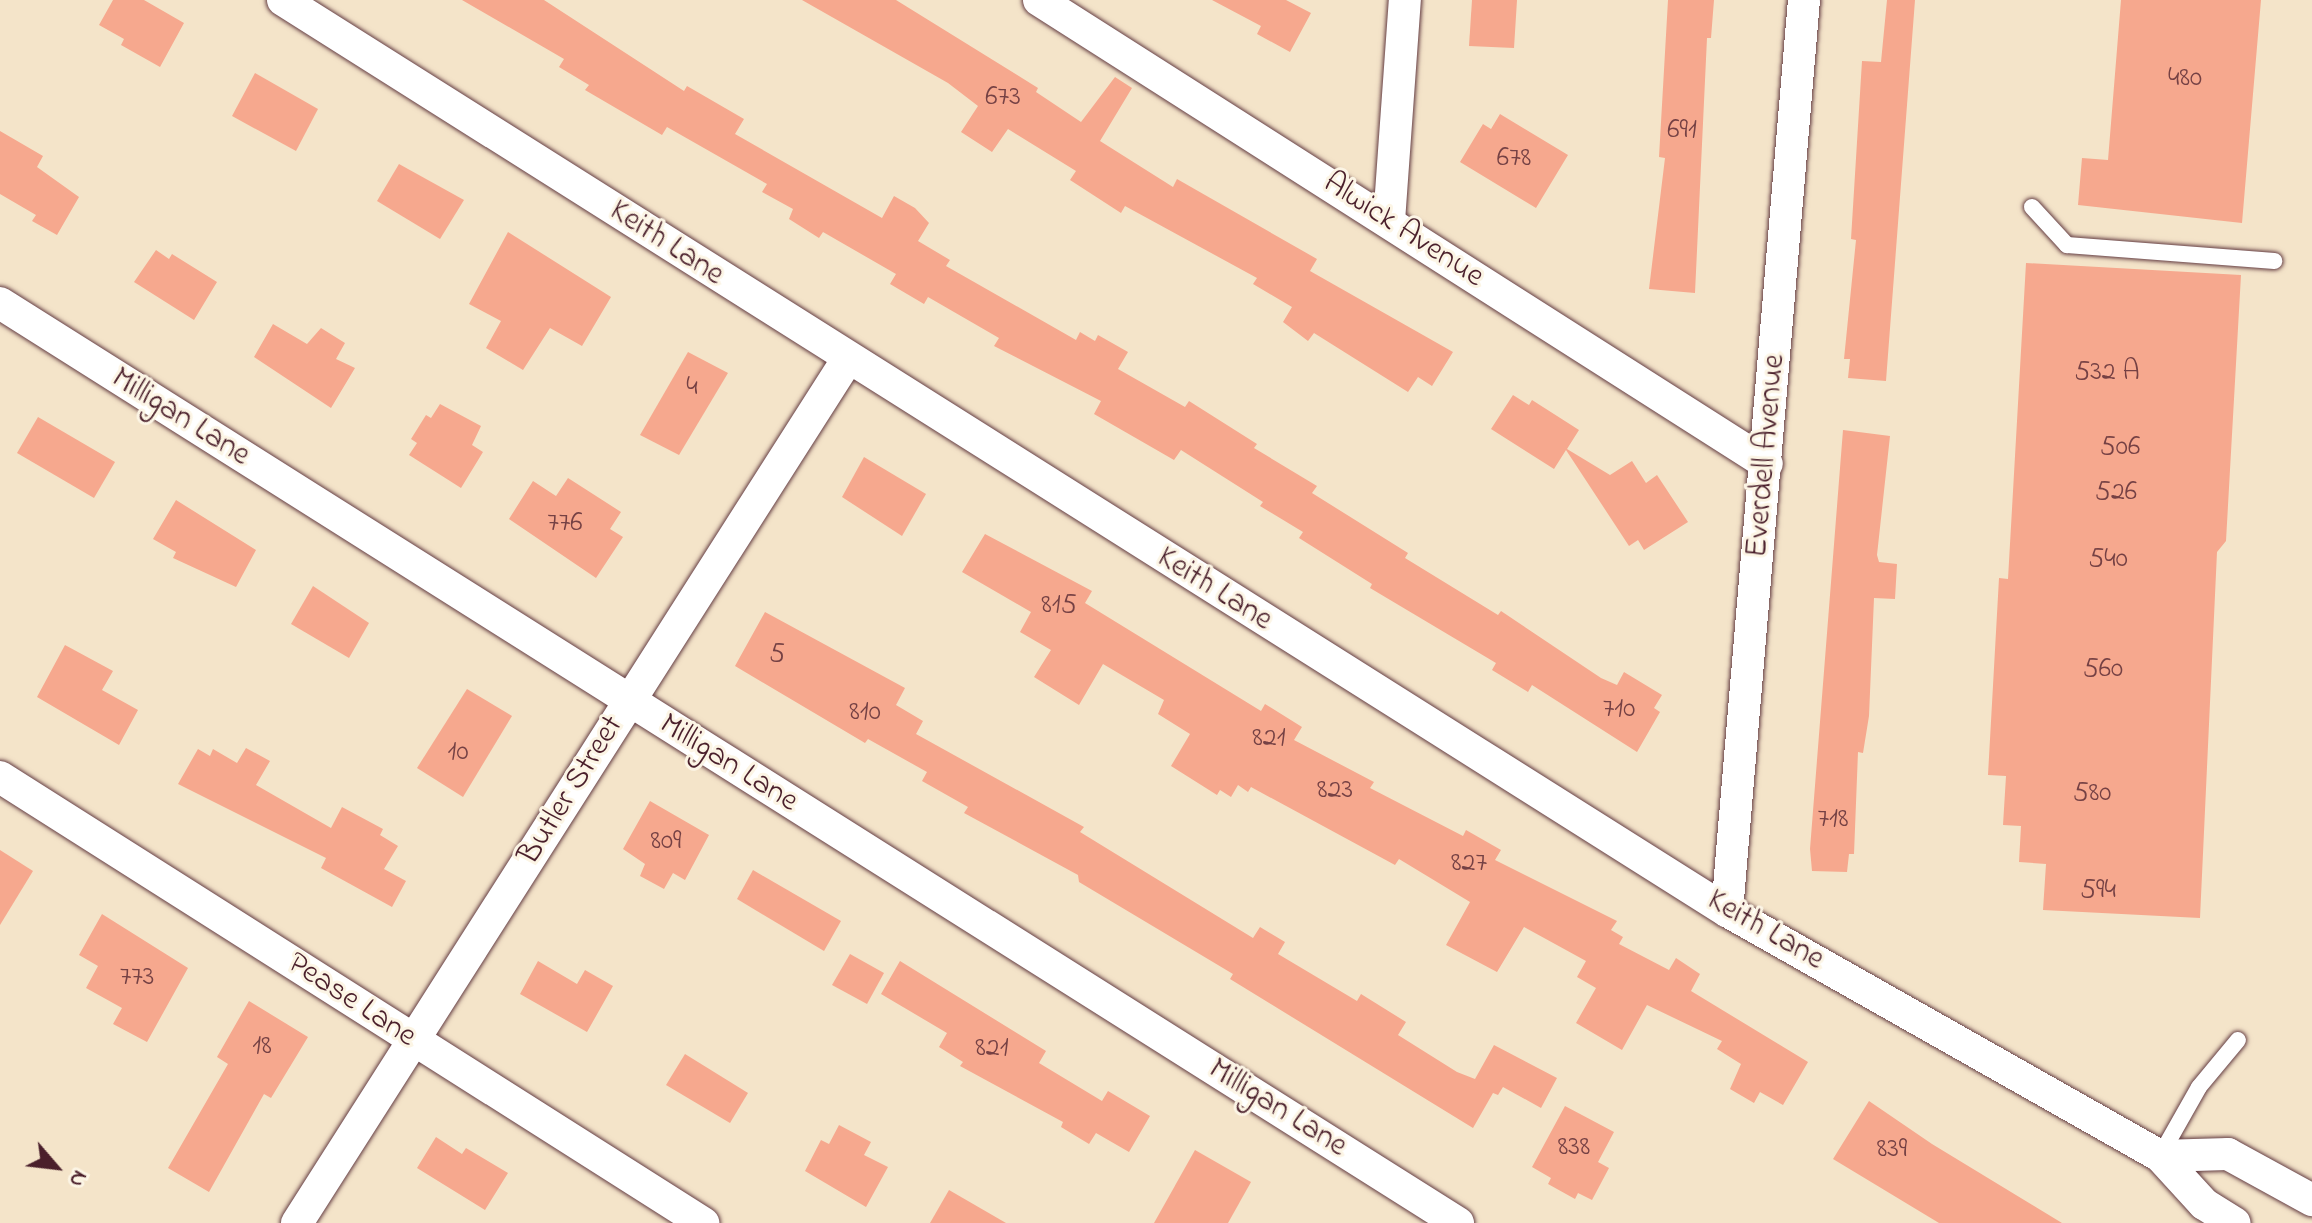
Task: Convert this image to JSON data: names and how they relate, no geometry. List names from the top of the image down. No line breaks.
{"streets":{"street":["Alwick Avenue","Keith Lane","Milligan Lane","Everdell Avenue","Butler Street","Pease Lane"]},"crossings":[["Alwick Avenue","Everdell Avenue"],["Keith Lane","Everdell Avenue"],["Keith Lane","Butler Street"],["Milligan Lane","Butler Street"],["Butler Street","Pease Lane"]],"house_numbers":["480","673","691","678","532 A","4","506","526","776","540","815","5","560","710","810","821","10","823","580","718","809","827","594","773","18","821","838","839"],"north":"bottom right"}
